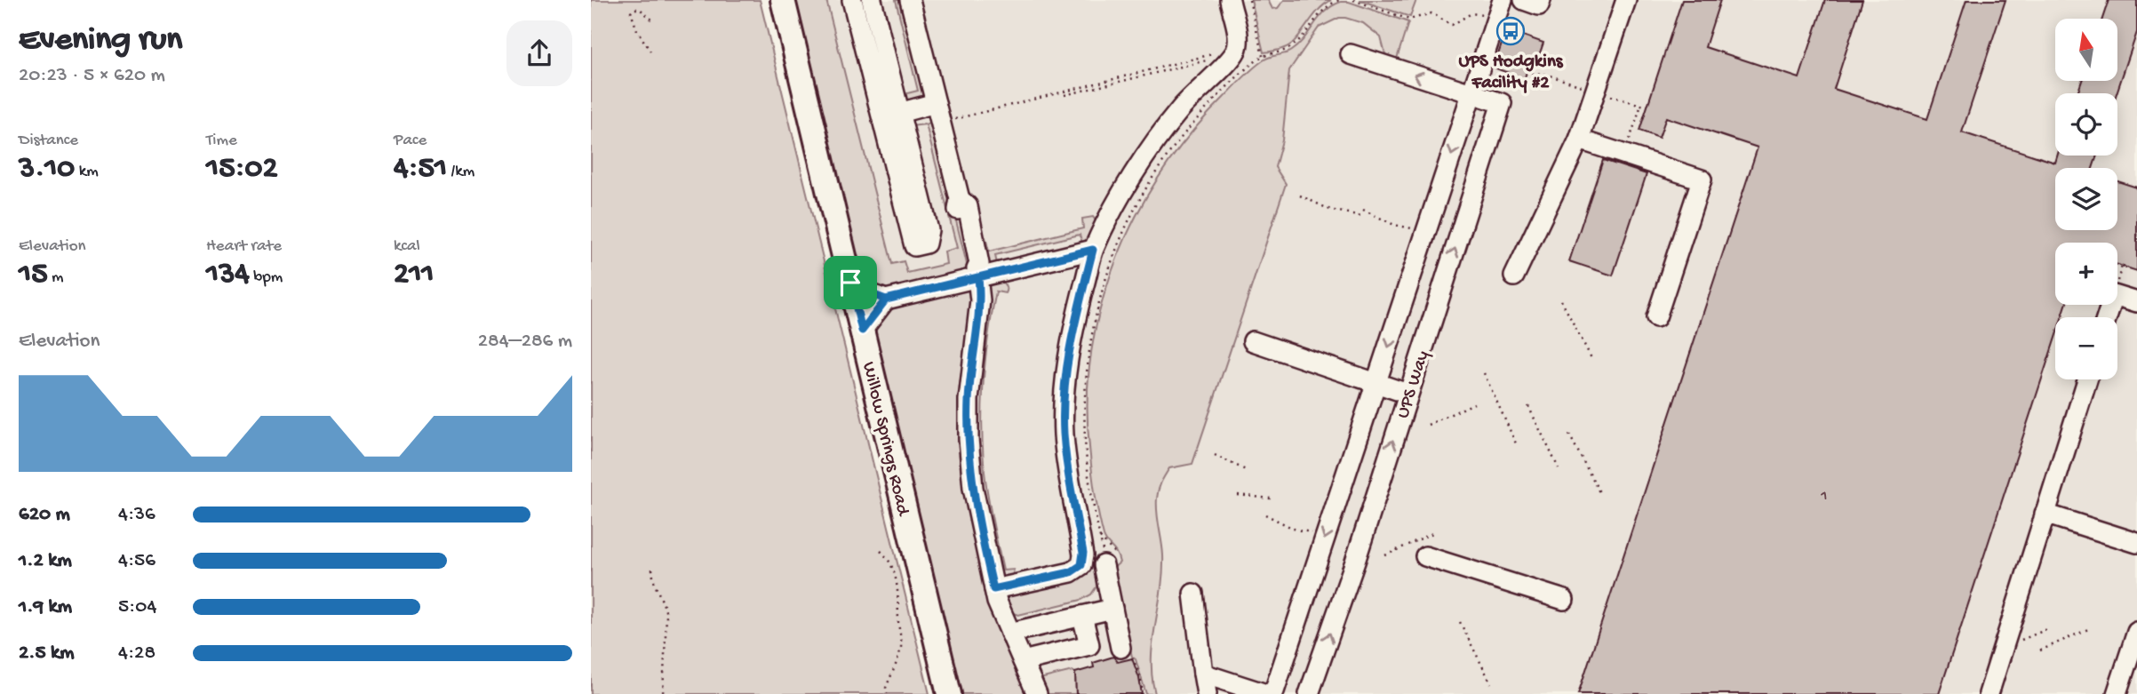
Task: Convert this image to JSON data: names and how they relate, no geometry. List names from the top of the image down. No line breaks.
{"streets":{"main road":["Willow Springs Road"],"lane":["UPS Way"]},"places":{"bus stop":["UPS Hodgkins Facility #2"]},"house_numbers":["1"],"north":"top","page":{"heading":["Evening run","20:23 · 5 × 620 m"],"map_buttons":["+","−"],"stats":[["Distance","3.10 km"],["Time","15:02"],["Pace","4:51 /km"],["Elevation","15 m"],["Heart rate","134 bpm"],["kcal","211"]],"chart":["Elevation","284–286 m"],"list":[{"name":"620 m","note":"4:36"},{"name":"1.2 km","note":"4:56"},{"name":"1.9 km","note":"5:04"},{"name":"2.5 km","note":"4:28"}]}}
